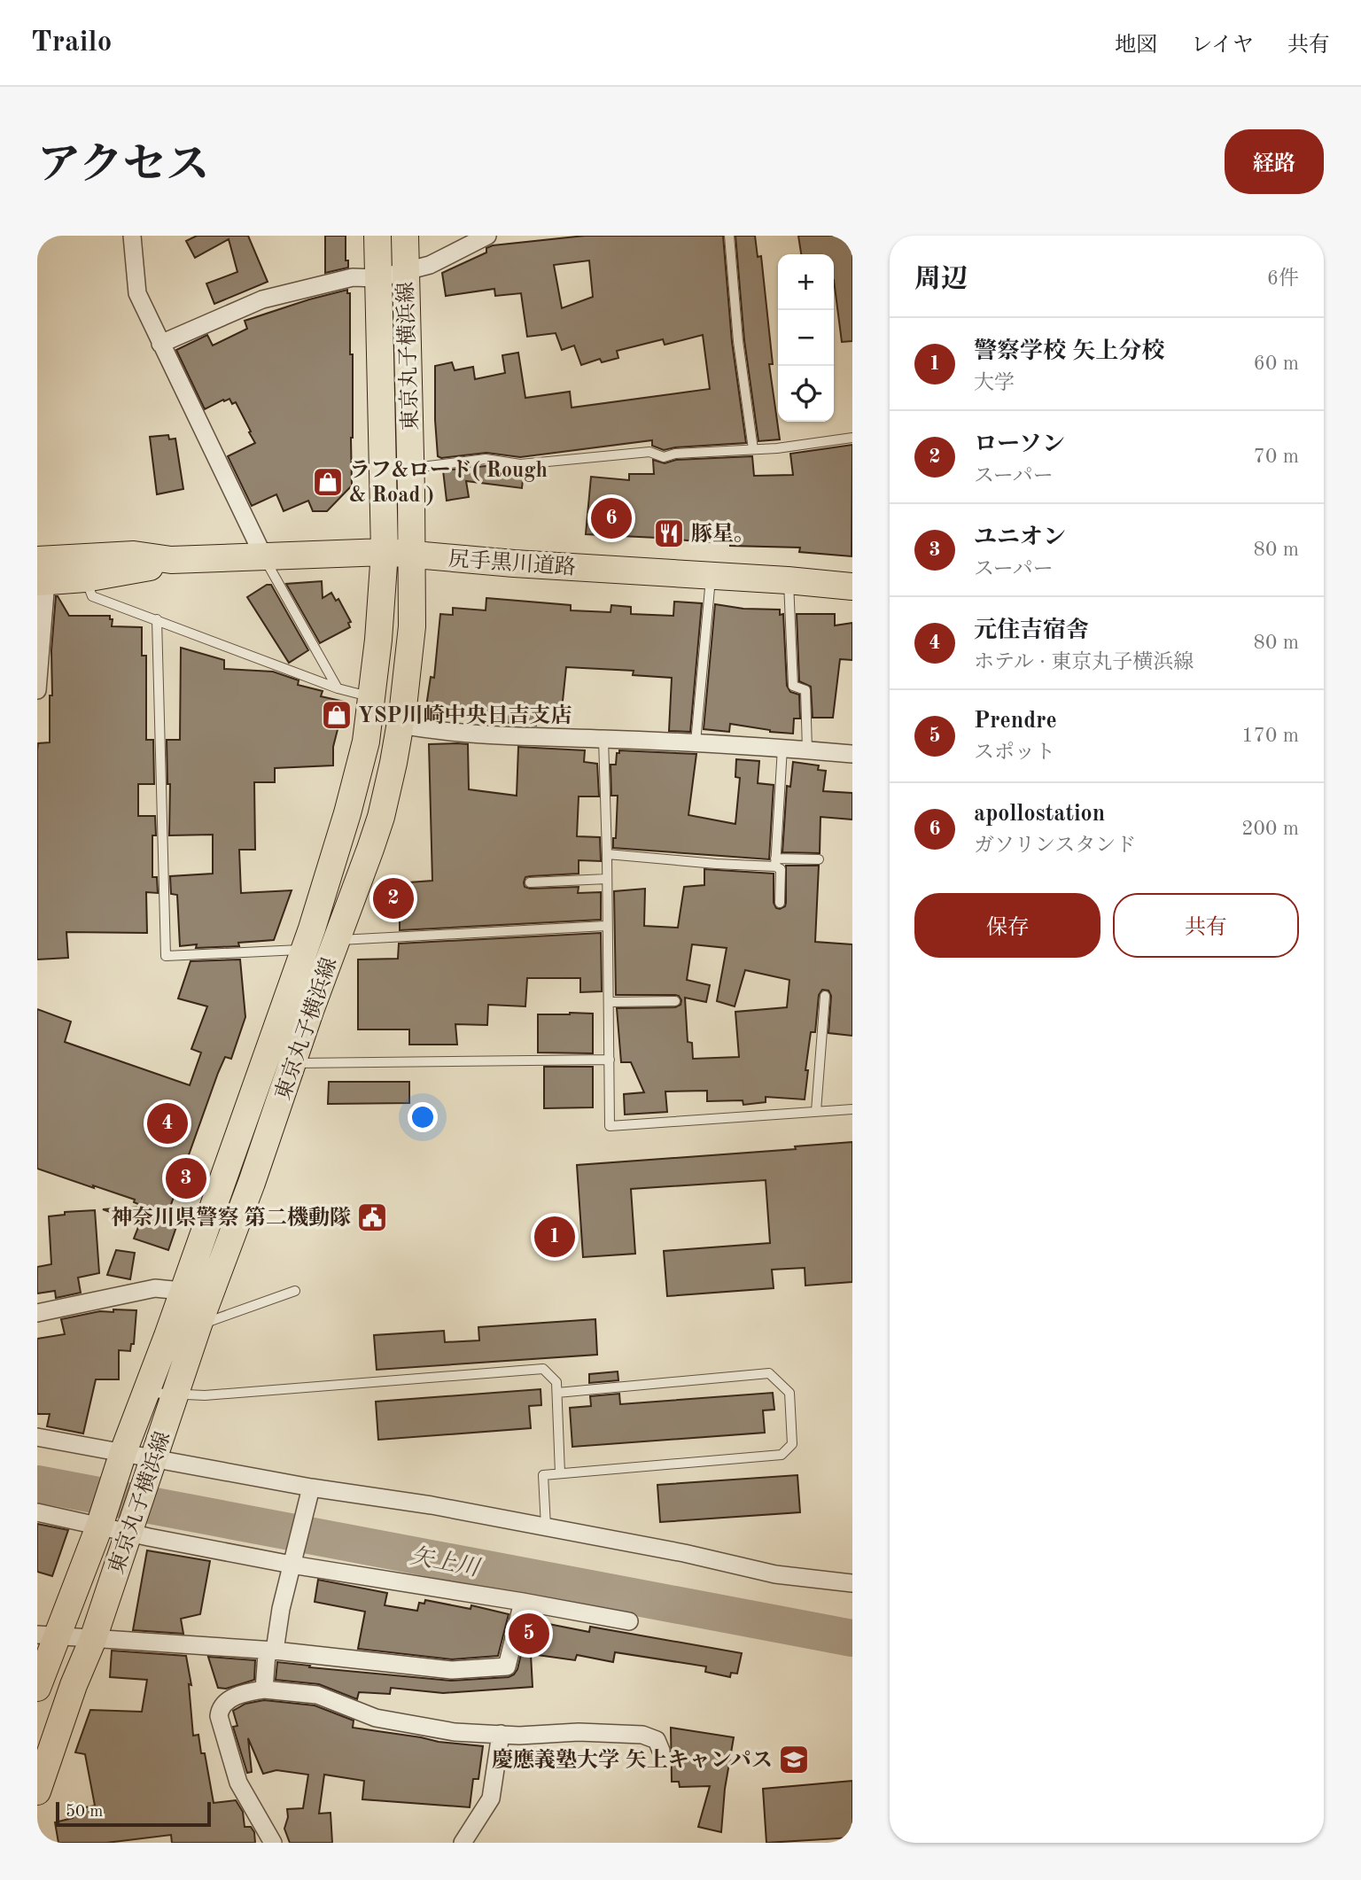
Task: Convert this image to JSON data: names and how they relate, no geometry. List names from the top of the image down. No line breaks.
{"streets":{"main road":["東京丸子横浜線","尻手黒川道路"]},"crossings":[["東京丸子横浜線","尻手黒川道路"]],"water":["矢上川"],"places":{"shop":["ラフ&ロード( Rough & Road )","YSP川崎中央日吉支店"],"restaurant":["豚星。"],"public building":["神奈川県警察 第二機動隊"],"school or university":["慶應義塾大学 矢上キャンパス"]},"scale_bar":"50 m","page":{"header":"Trailo","nav":["地図","レイヤ","共有"],"title":"アクセス","buttons":["経路",["保存","共有"]],"heading":["周辺","6件"],"map_buttons":["+","−"],"list":[{"mark":"1","name":"警察学校 矢上分校","note":"大学","value":"60 m"},{"mark":"2","name":"ローソン","note":"スーパー","value":"70 m"},{"mark":"3","name":"ユニオン","note":"スーパー","value":"80 m"},{"mark":"4","name":"元住吉宿舎","note":"ホテル · 東京丸子横浜線","value":"80 m"},{"mark":"5","name":"Prendre","note":"スポット","value":"170 m"},{"mark":"6","name":"apollostation","note":"ガソリンスタンド","value":"200 m"}],"pins":["6","2","4","3","1","5"],"scale":"50 m"}}
